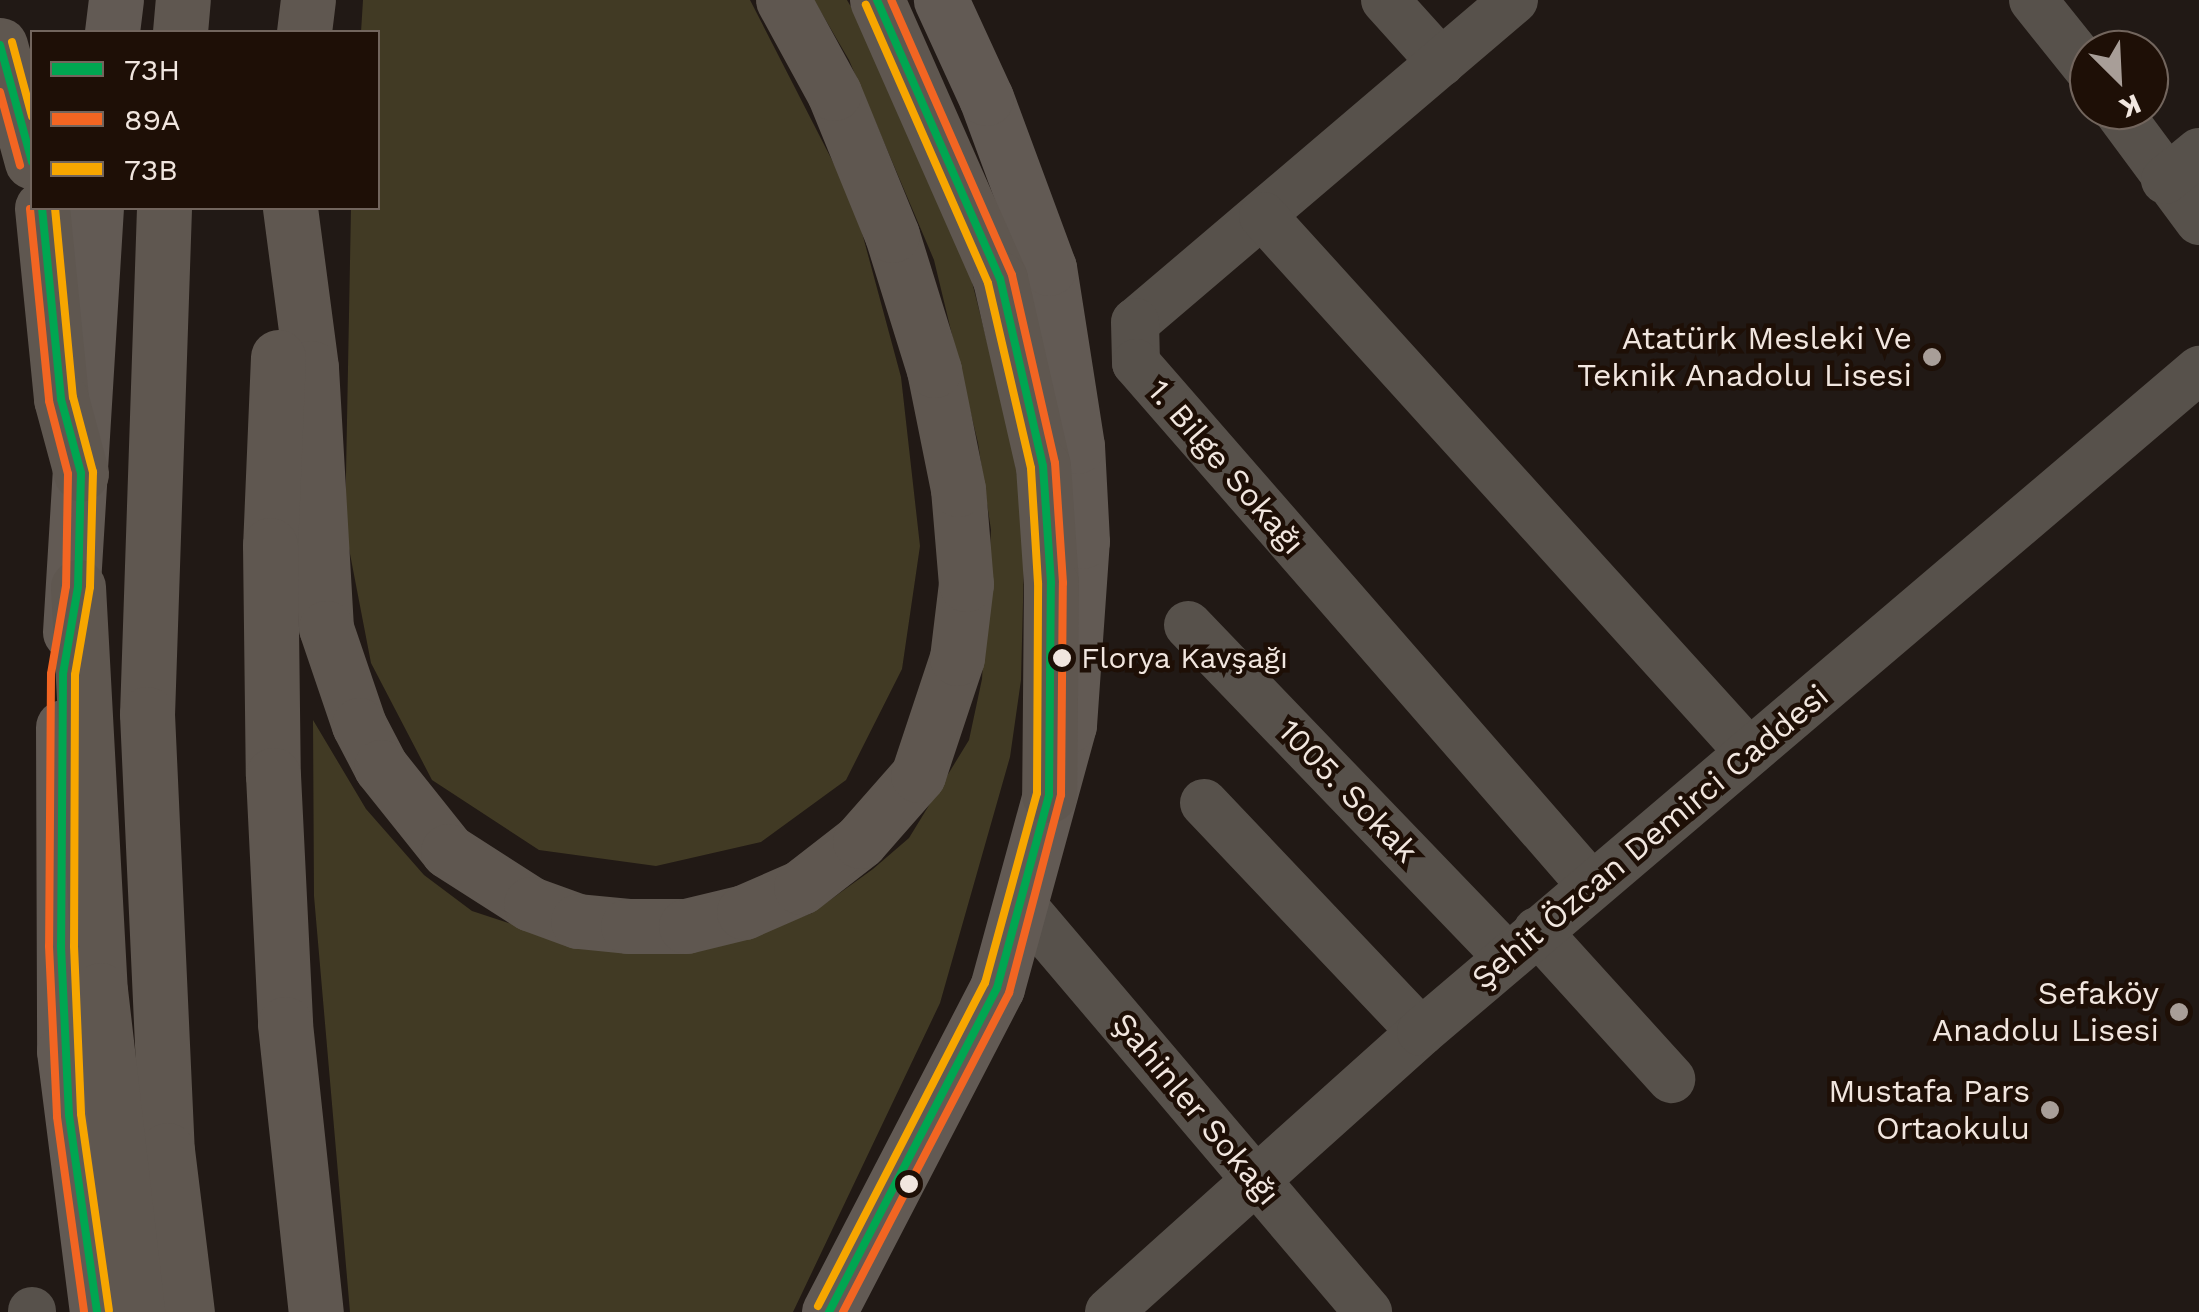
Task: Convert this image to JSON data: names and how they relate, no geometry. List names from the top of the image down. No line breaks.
{"streets":{"street":["1. Bilge Sokağı","1005. Sokak","Şehit Özcan Demirci Caddesi","Şahinler Sokağı"]},"crossings":[["1. Bilge Sokağı","Şehit Özcan Demirci Caddesi"],["1005. Sokak","Şehit Özcan Demirci Caddesi"],["Şehit Özcan Demirci Caddesi","Şahinler Sokağı"]],"places":["Atatürk Mesleki Ve Teknik Anadolu Lisesi","Florya Kavşağı","Sefaköy Anadolu Lisesi","Mustafa Pars Ortaokulu"],"lines":["transit line 73H","transit line 89A","transit line 73B"],"legend":["73H","89A","73B"],"north":"bottom right"}
